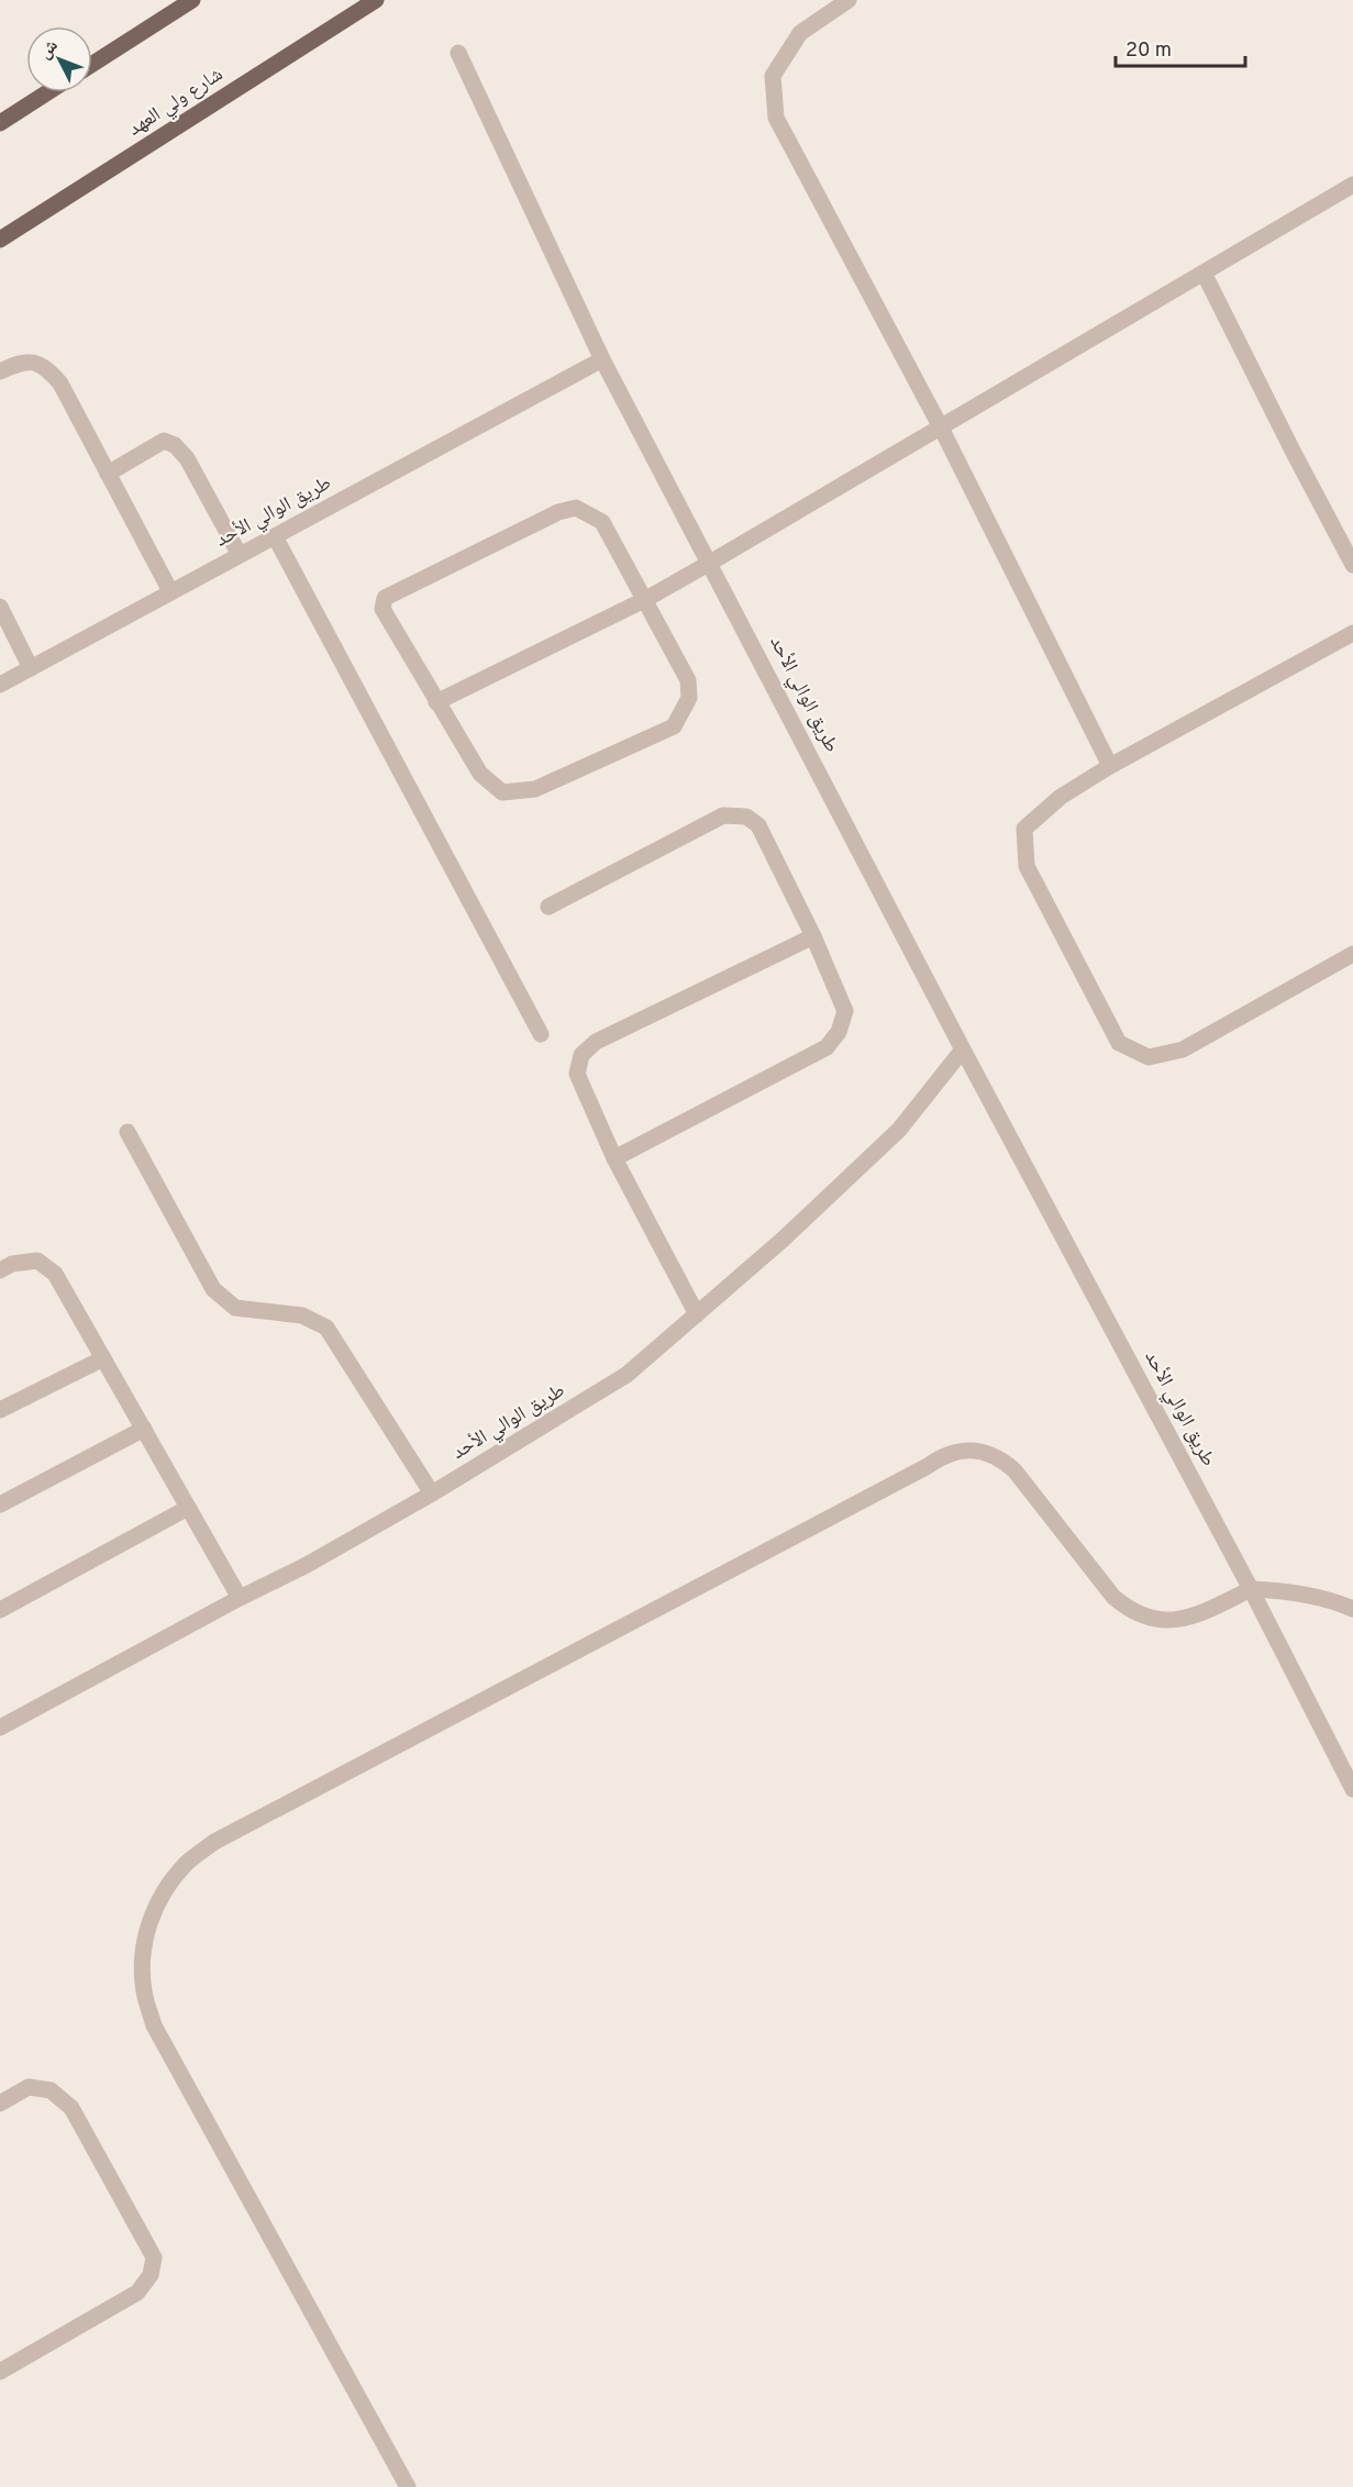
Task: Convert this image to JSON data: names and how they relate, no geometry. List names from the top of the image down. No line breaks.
{"streets":{"main road":["شارع ولي العهد"],"street":["طريق الوالي الأحد"]},"scale_bar":"20 m","north":"top left"}
